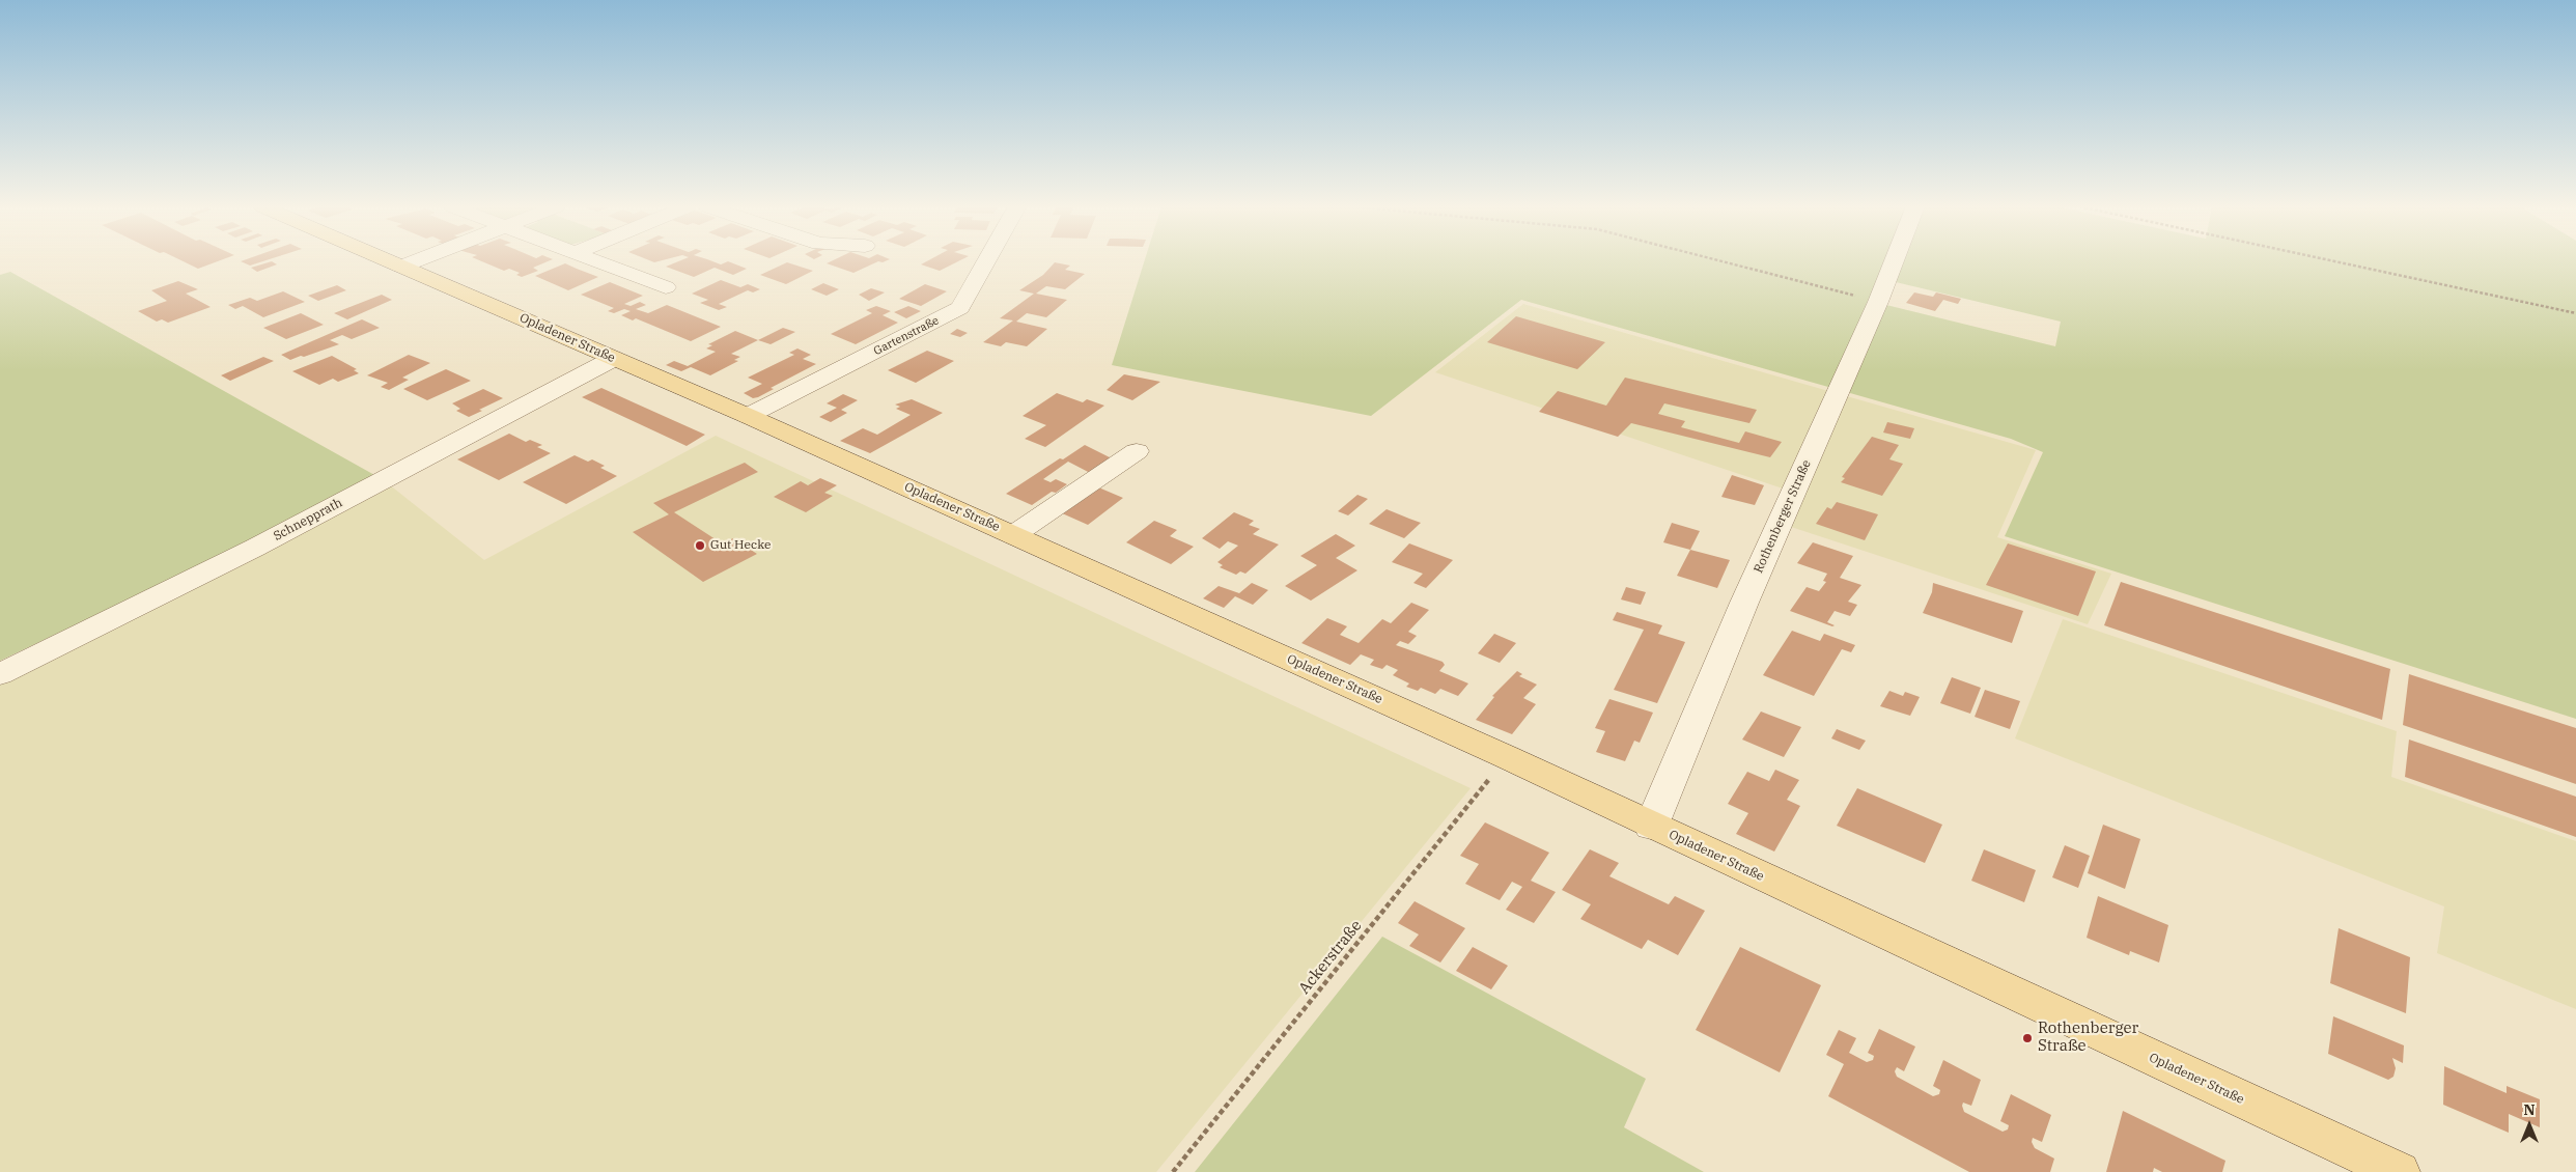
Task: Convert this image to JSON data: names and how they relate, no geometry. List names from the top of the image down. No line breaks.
{"streets":{"main road":["Opladener Straße"],"street":["Gartenstraße","Rothenberger Straße","Schnepprath"],"path":["Ackerstraße"]},"crossings":[["Gartenstraße","Opladener Straße"],["Opladener Straße","Rothenberger Straße"],["Opladener Straße","Schnepprath"],["Opladener Straße","Ackerstraße"]],"places":["Gut Hecke","Rothenberger Straße"],"north":"top"}
